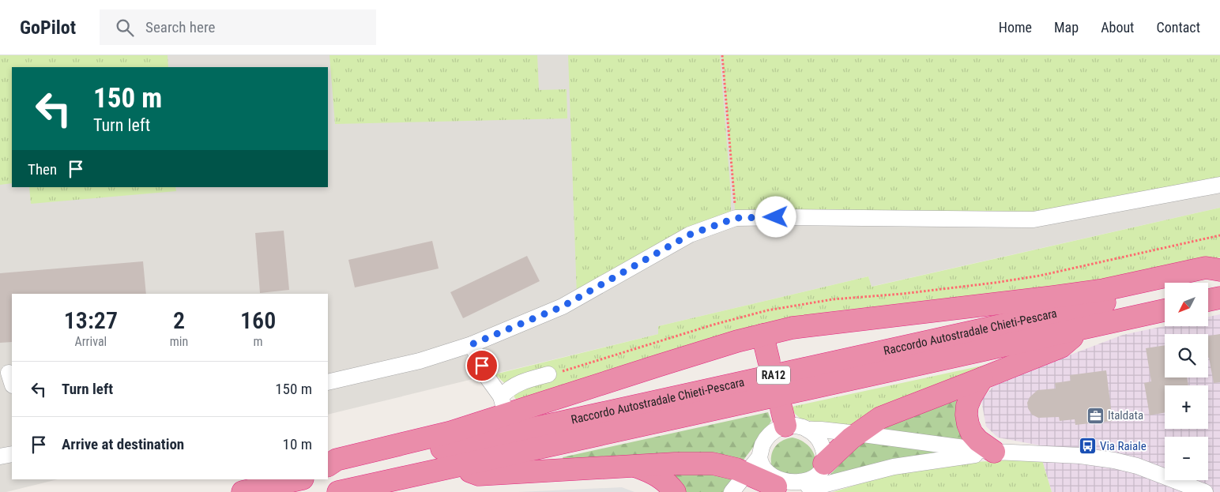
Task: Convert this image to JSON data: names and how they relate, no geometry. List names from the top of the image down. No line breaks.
{"streets":{"highway":["Raccordo Autostradale Chieti-Pescara","RA12"]},"places":{"office":["Italdata"],"bus stop":["Via Raiale"]},"north":"bottom left","page":{"header":"GoPilot","search":"Search here","nav":["Home","Map","About","Contact"],"turn":["150 m","Turn left"],"then":"Then","map_buttons":["+","−"],"eta":["13:27","Arrival","2","min","160","m"],"list":[{"name":"Turn left","value":"150 m"},{"name":"Arrive at destination","value":"10 m"}]}}
